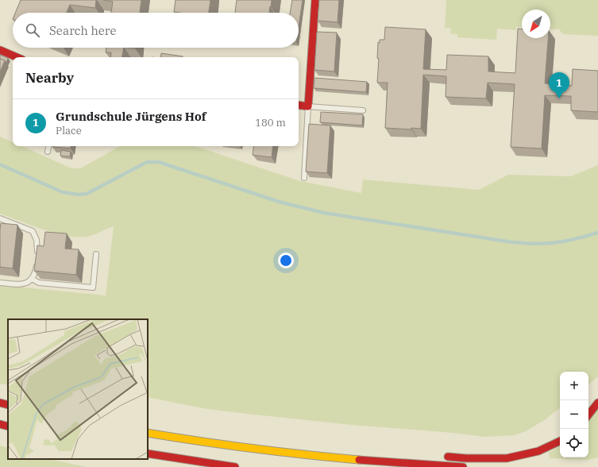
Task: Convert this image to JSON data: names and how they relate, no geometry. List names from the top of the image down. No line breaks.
{"north":"bottom left","page":{"search":"Search here","heading":"Nearby","pins":"1","list":[{"mark":"1","name":"Grundschule Jürgens Hof","note":"Place","value":"180 m"}],"map_buttons":["+","−"]}}
